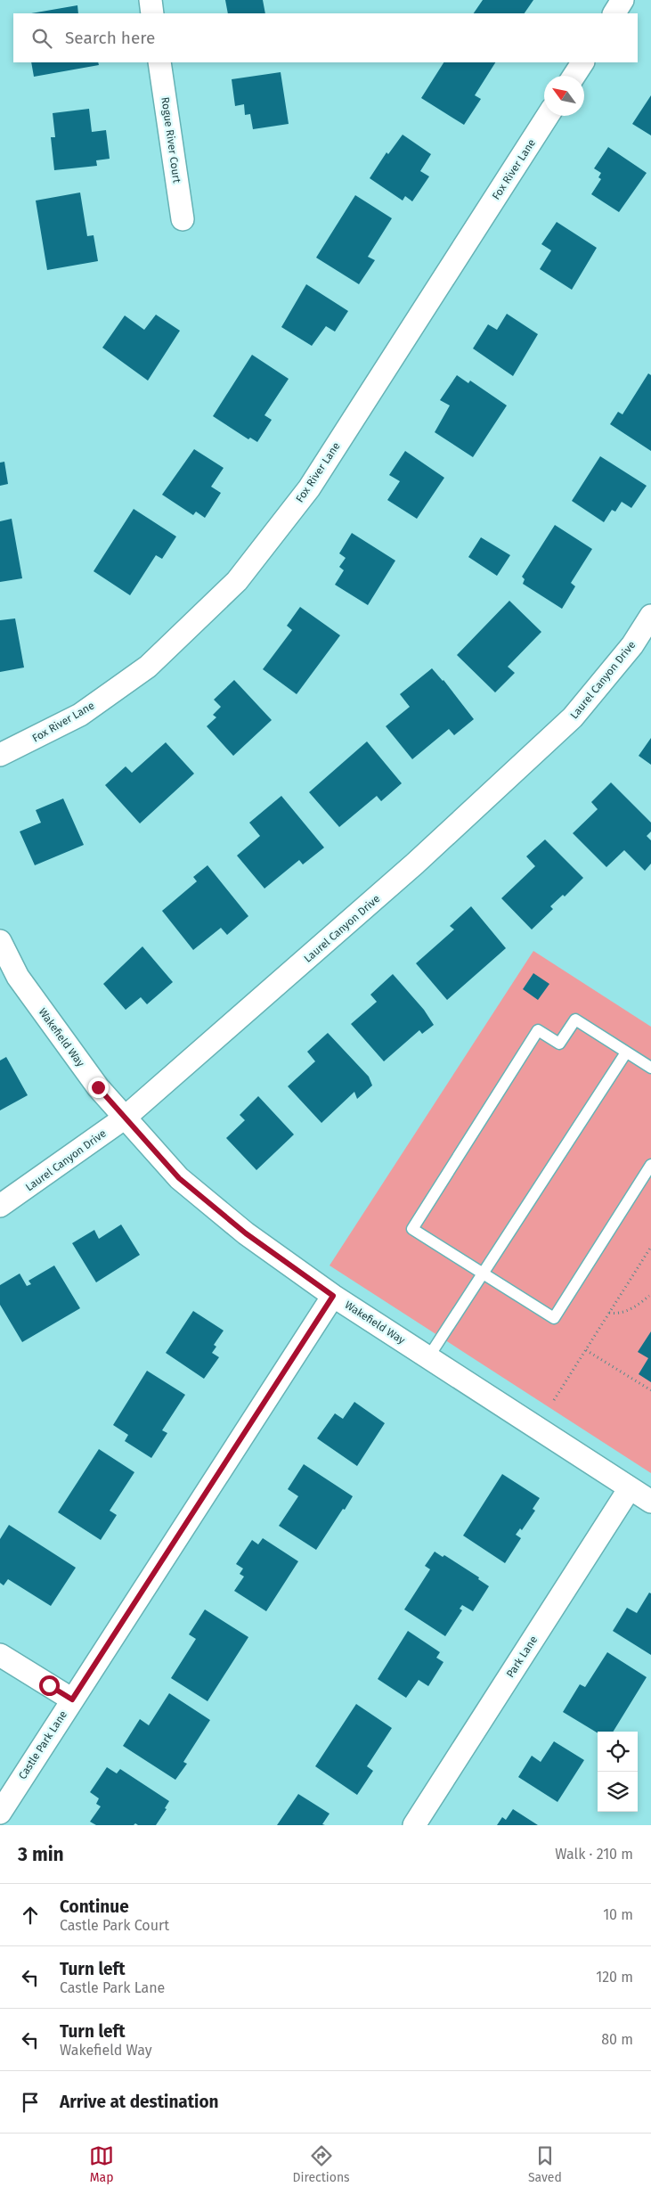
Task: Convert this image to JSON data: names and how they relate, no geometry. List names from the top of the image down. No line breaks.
{"streets":{"street":["Rogue River Court","Fox River Lane","Laurel Canyon Drive","Wakefield Way","Park Lane","Castle Park Lane"]},"crossings":[["Laurel Canyon Drive","Wakefield Way"],["Wakefield Way","Park Lane"],["Wakefield Way","Castle Park Lane"]],"north":"top left","page":{"search":"Search here","heading":["3 min","Walk · 210 m"],"list":[["Continue","Castle Park Court","10 m"],["Turn left","Castle Park Lane","120 m"],["Turn left","Wakefield Way","80 m"],"Arrive at destination"],"nav":["Map","Directions","Saved"]}}
